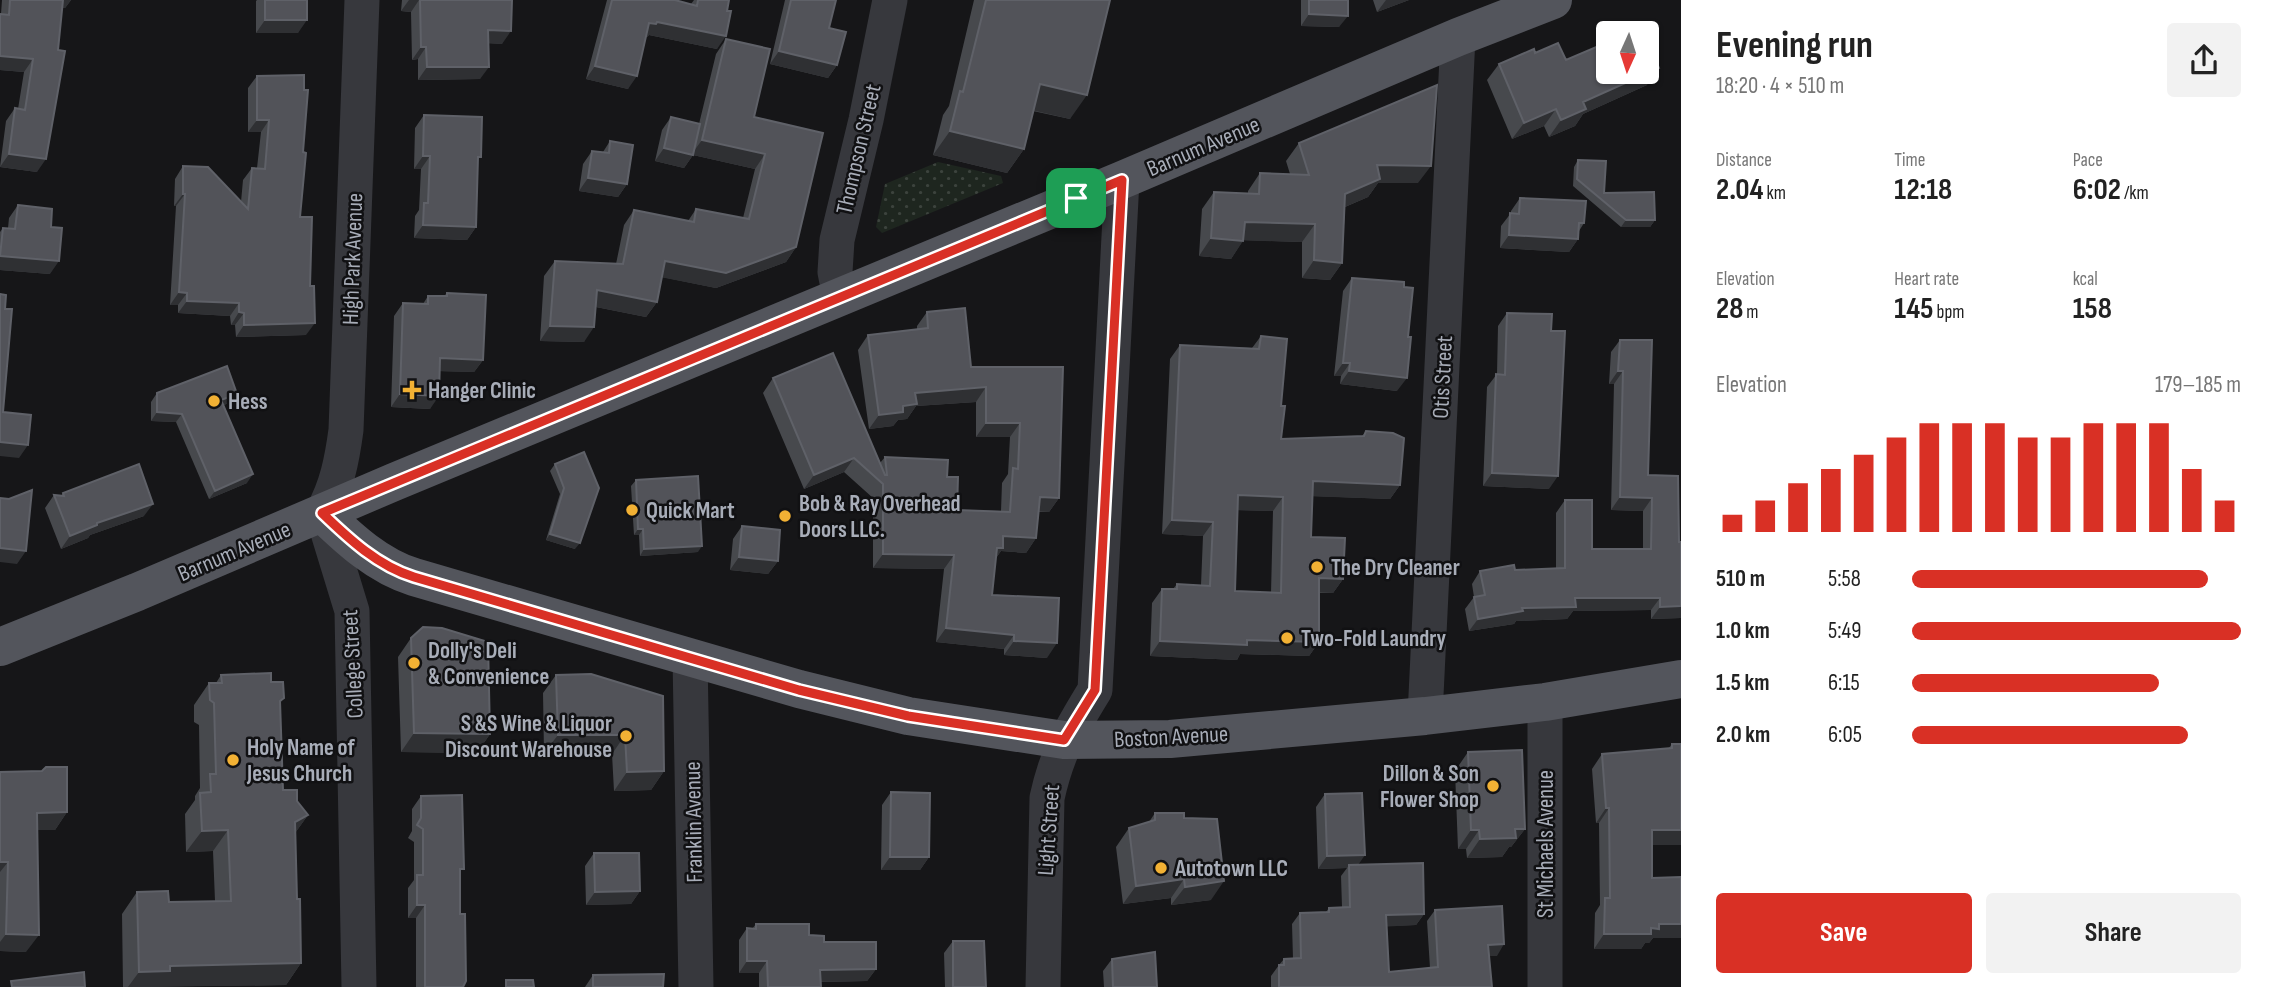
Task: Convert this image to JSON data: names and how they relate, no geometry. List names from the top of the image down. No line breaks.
{"streets":{"main road":["Barnum Avenue","Boston Avenue"],"street":["Thompson Street","High Park Avenue","Otis Street","College Street","Franklin Avenue","Light Street","St Michaels Avenue"]},"crossings":[["Barnum Avenue","Thompson Street"],["Barnum Avenue","High Park Avenue"],["Barnum Avenue","Otis Street"],["Barnum Avenue","College Street"],["Barnum Avenue","Boston Avenue"],["Barnum Avenue","Light Street"],["High Park Avenue","College Street"],["High Park Avenue","Boston Avenue"],["Otis Street","Boston Avenue"],["College Street","Boston Avenue"],["Boston Avenue","Franklin Avenue"],["Boston Avenue","Light Street"],["Boston Avenue","St Michaels Avenue"]],"places":{"health":["Hanger Clinic"],"other":["Hess","Quick Mart","Bob & Ray Overhead Doors LLC.","The Dry Cleaner","Two-Fold Laundry","Dolly's Deli & Convenience","S &S Wine & Liquor Discount Warehouse","Holy Name of Jesus Church","Dillon & Son Flower Shop","Autotown LLC"]},"north":"bottom","page":{"heading":["Evening run","18:20 · 4 × 510 m"],"stats":[["Distance","2.04 km"],["Time","12:18"],["Pace","6:02 /km"],["Elevation","28 m"],["Heart rate","145 bpm"],["kcal","158"]],"chart":["Elevation","179–185 m"],"list":[{"name":"510 m","note":"5:58"},{"name":"1.0 km","note":"5:49"},{"name":"1.5 km","note":"6:15"},{"name":"2.0 km","note":"6:05"}],"buttons":["Save","Share"]}}
